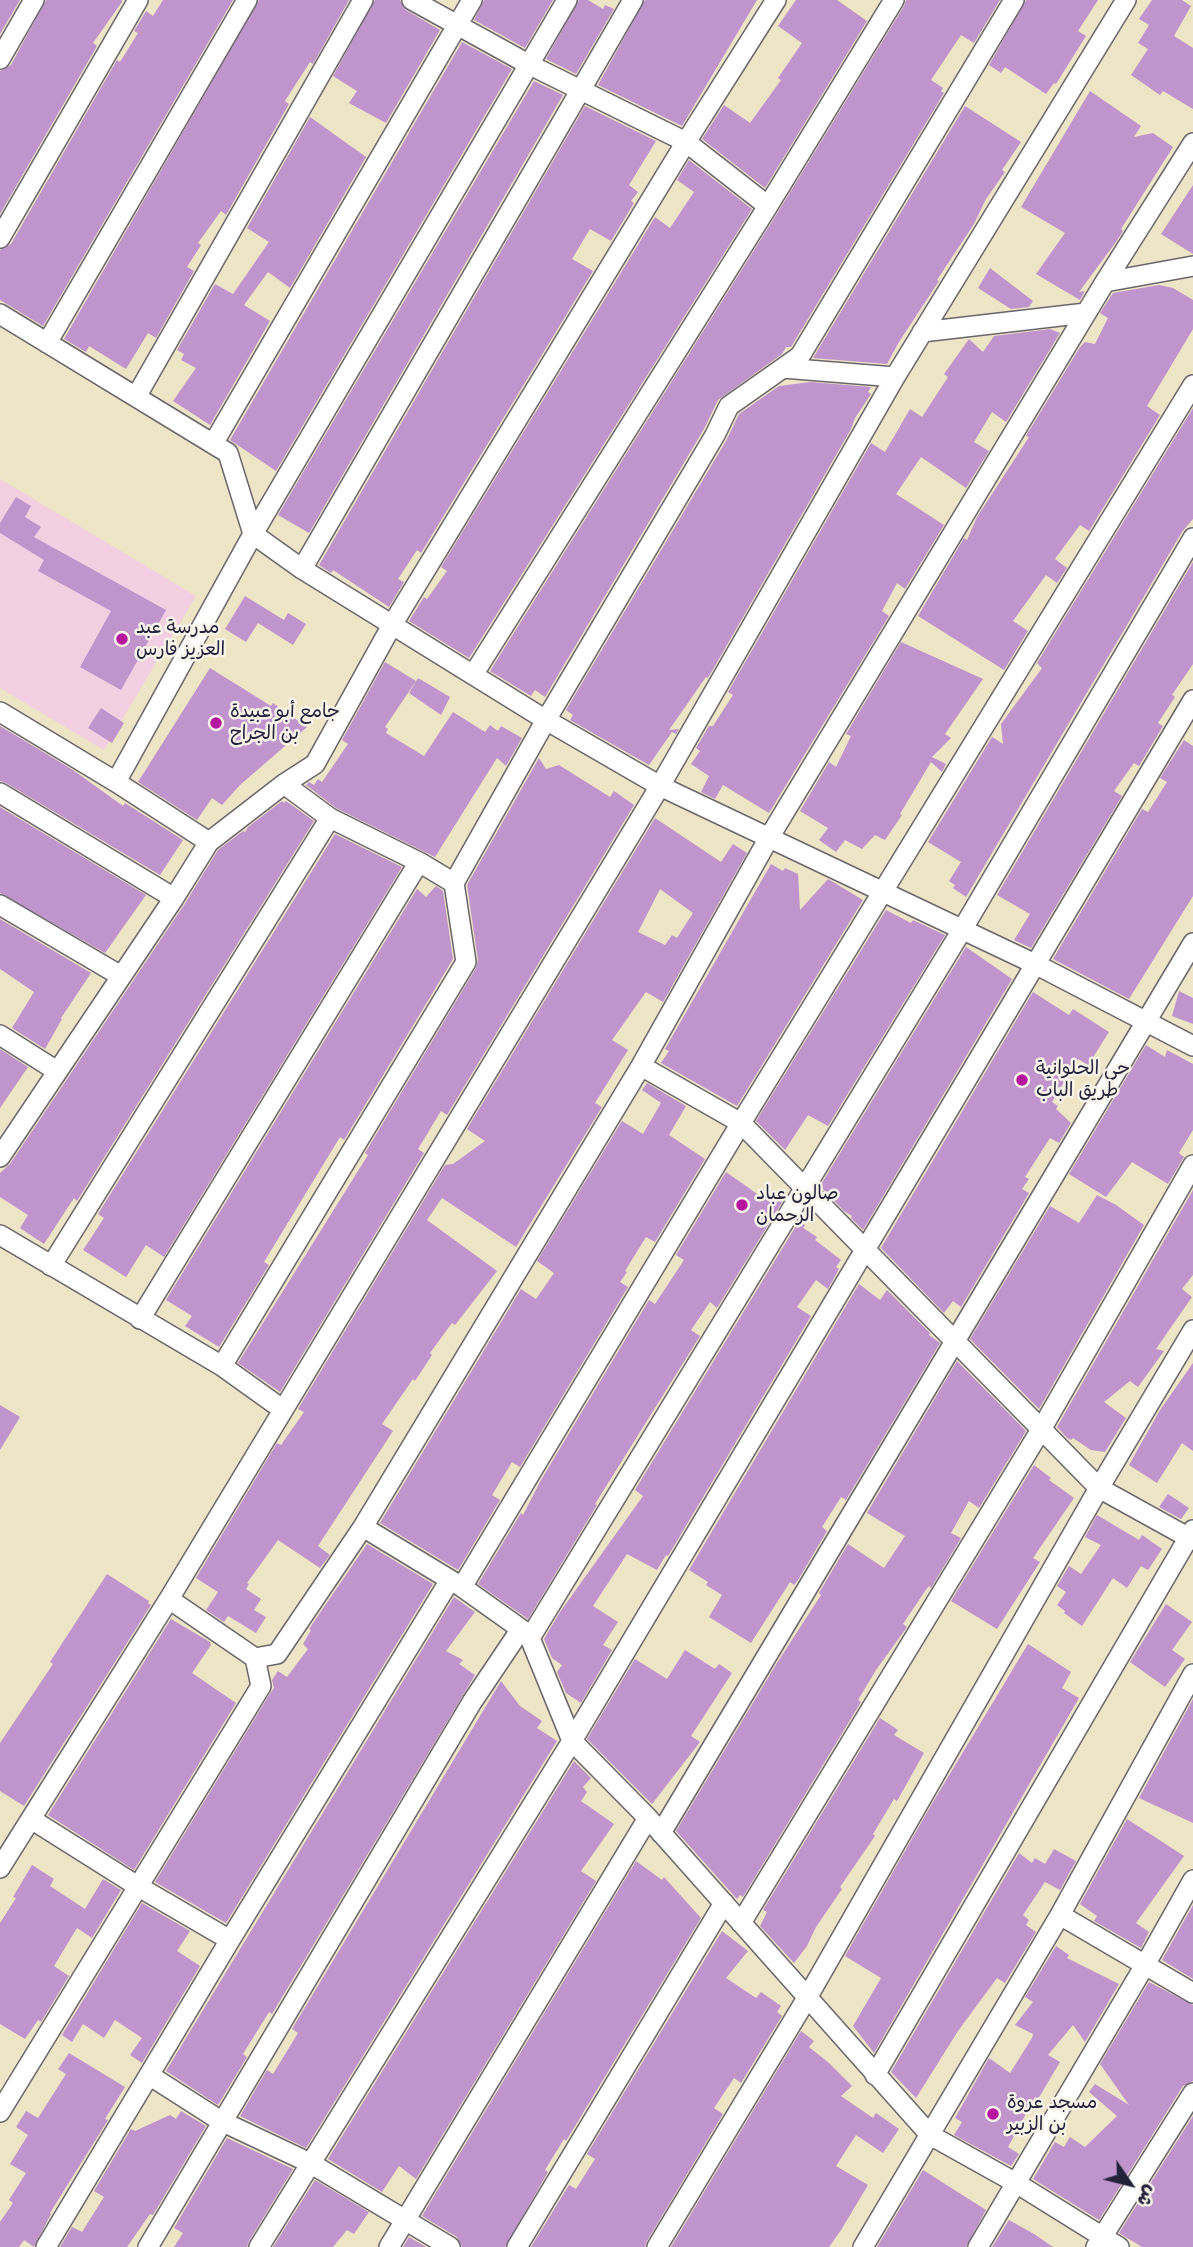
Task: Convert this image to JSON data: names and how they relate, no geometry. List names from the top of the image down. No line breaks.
{"places":["مدرسة عبد العزيز فارس","جامع أبو عبيدة بن الجراح","حي الحلوانية طريق الباب","صالون عباد الرحمان","مسجد عروة بن الزبير"],"north":"bottom right"}
